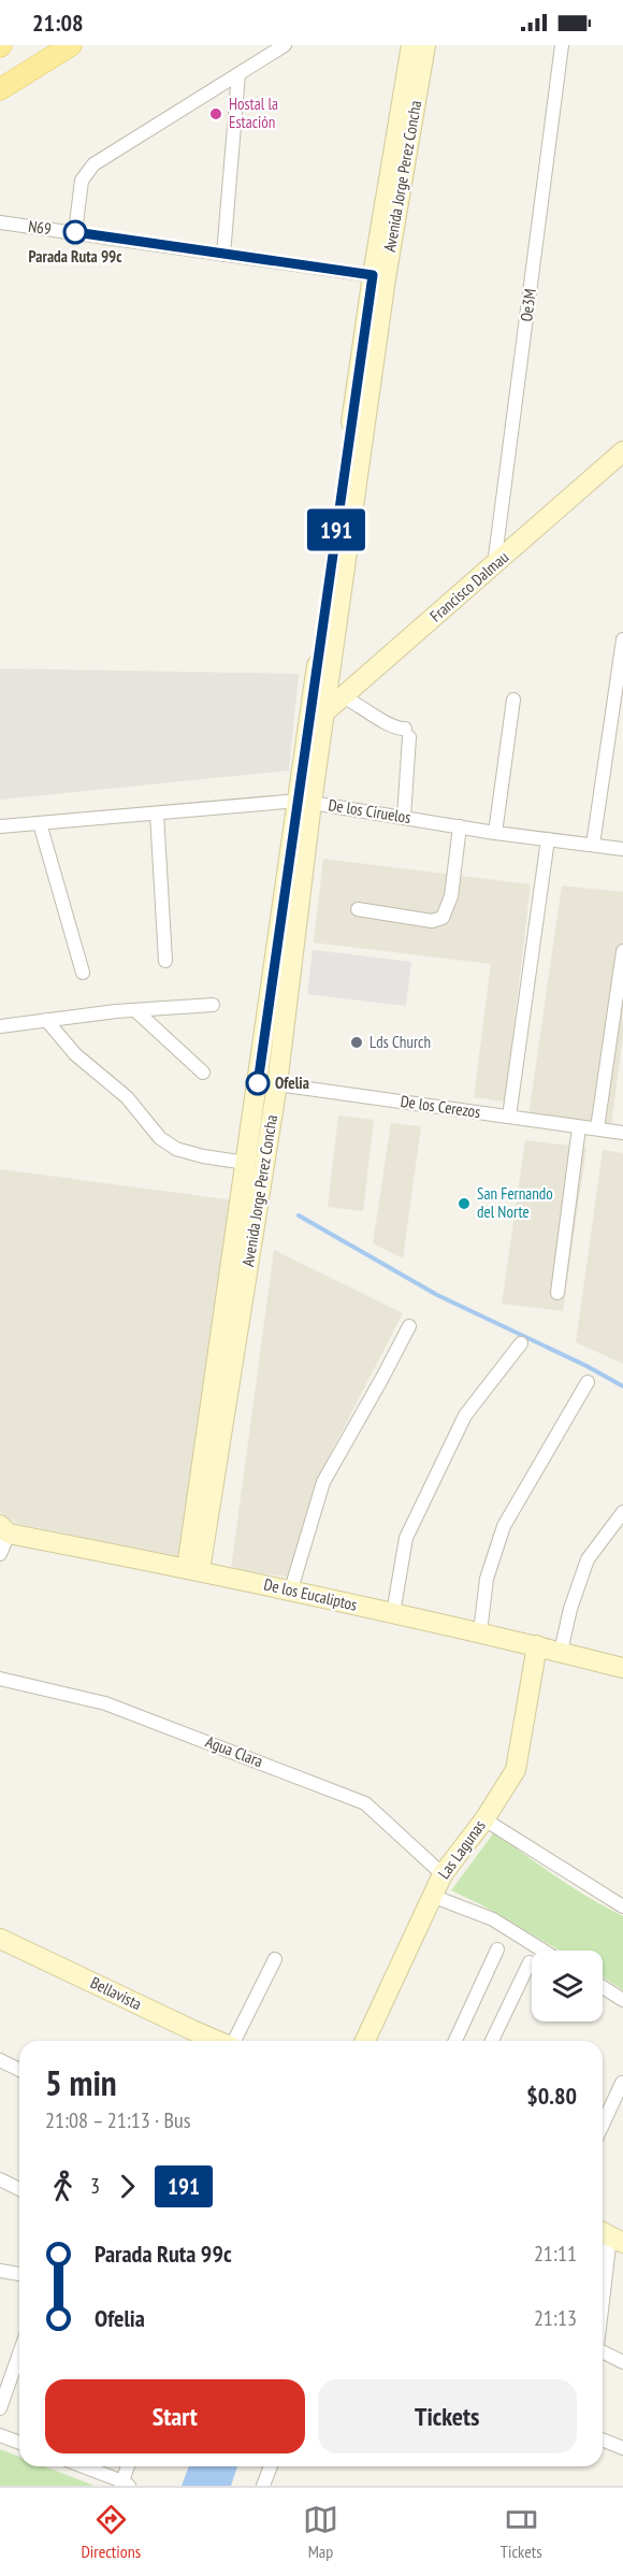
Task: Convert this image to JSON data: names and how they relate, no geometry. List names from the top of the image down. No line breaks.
{"streets":{"street":["Avenida Jorge Perez Concha","N69","Oe3M","Francisco Dalmau","De los Ciruelos","De los Cerezos","De los Eucaliptos","Agua Clara","Las Lagunas","Bellavista"]},"crossings":[["Avenida Jorge Perez Concha","N69"],["Avenida Jorge Perez Concha","Francisco Dalmau"],["Avenida Jorge Perez Concha","De los Ciruelos"],["Avenida Jorge Perez Concha","De los Cerezos"],["Avenida Jorge Perez Concha","De los Eucaliptos"],["Oe3M","Francisco Dalmau"],["De los Eucaliptos","Las Lagunas"],["Agua Clara","Las Lagunas"]],"places":["Hostal la Estación","Parada Ruta 99c","Lds Church","Ofelia","San Fernando del Norte"],"lines":["bus line 191"],"page":{"status":"21:08","on_map":"191","heading":["5 min","21:08 – 21:13 · Bus","$0.80"],"legs":["3","191"],"list":[{"name":"Parada Ruta 99c","value":"21:11"},{"name":"Ofelia","value":"21:13"}],"buttons":["Start","Tickets"],"tabs":["Directions","Map","Tickets"]}}
